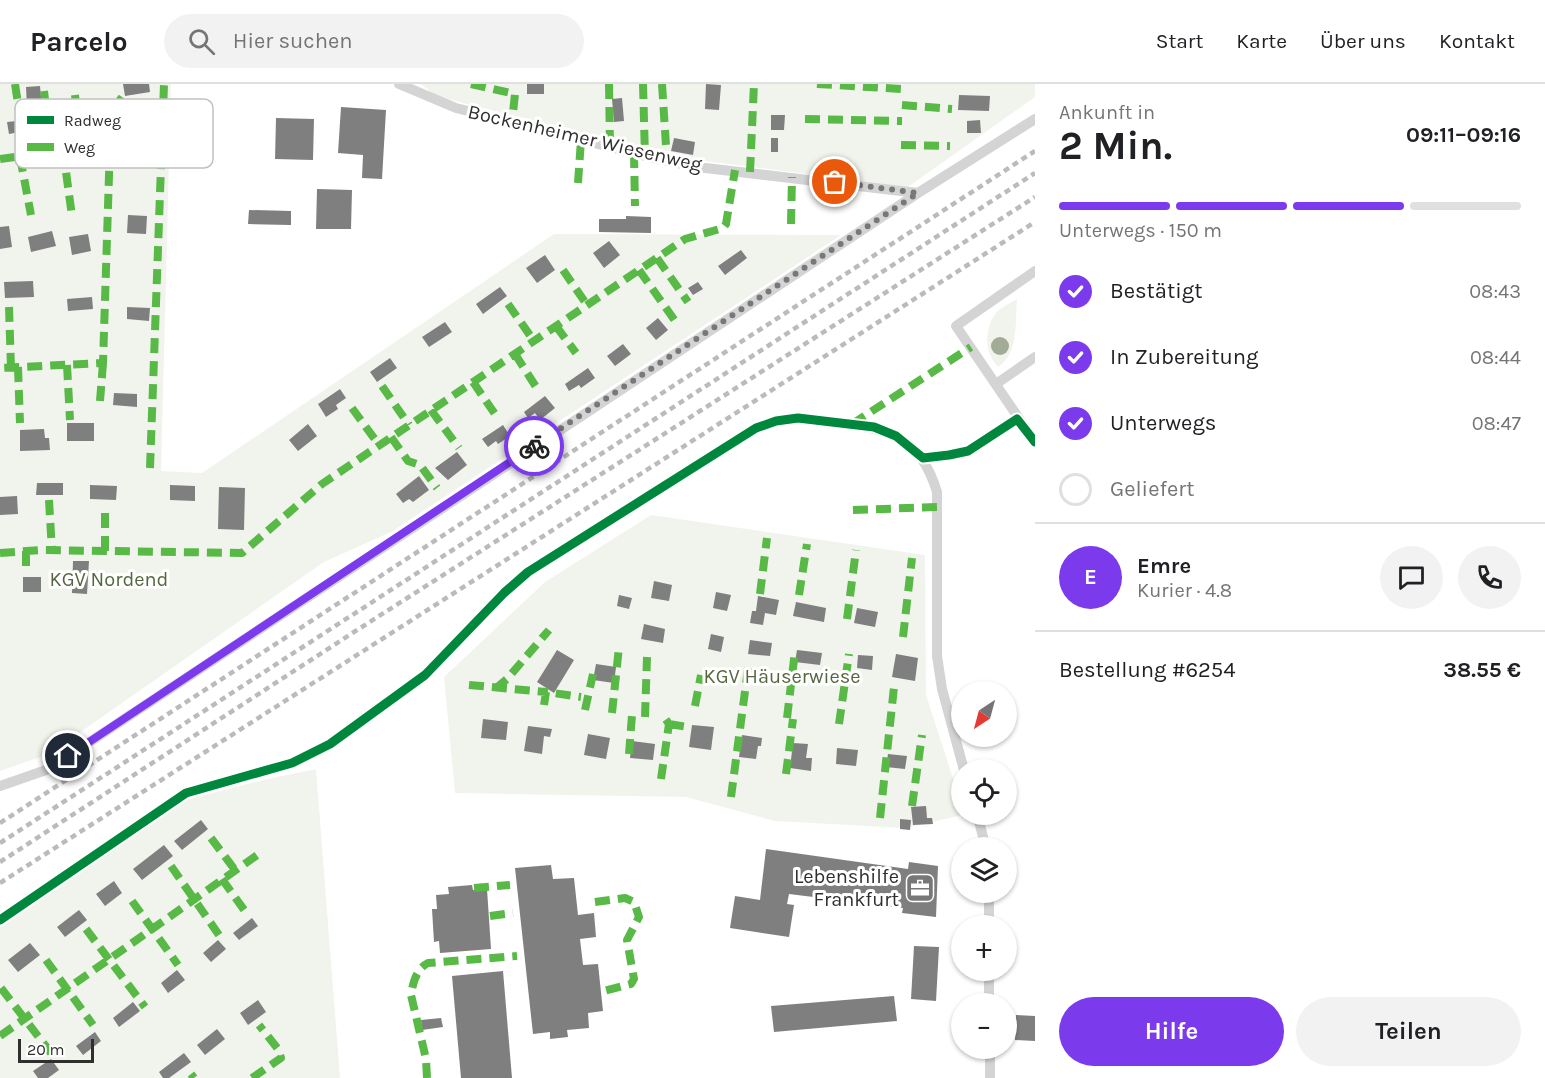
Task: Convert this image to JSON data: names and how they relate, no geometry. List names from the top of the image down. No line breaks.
{"streets":{"lane":["Bockenheimer Wiesenweg"]},"parks":["KGV Nordend","KGV Häuserwiese"],"places":{"office":["Lebenshilfe Frankfurt"]},"legend":["Radweg","Weg"],"scale_bar":"20 m","north":"bottom left","page":{"header":"Parcelo","search":"Hier suchen","nav":["Start","Karte","Über uns","Kontakt"],"heading":["2 Min.","Ankunft in","09:11–09:16"],"panel":["Emre","Kurier · 4.8","Bestellung #6254","38.55 €"],"bar":"Unterwegs · 150 m","list":[["Bestätigt","08:43"],["In Zubereitung","08:44"],["Unterwegs","08:47"],"Geliefert"],"round":"E","map_buttons":["+","−"],"buttons":["Hilfe","Teilen"],"scale":"20 m"}}
